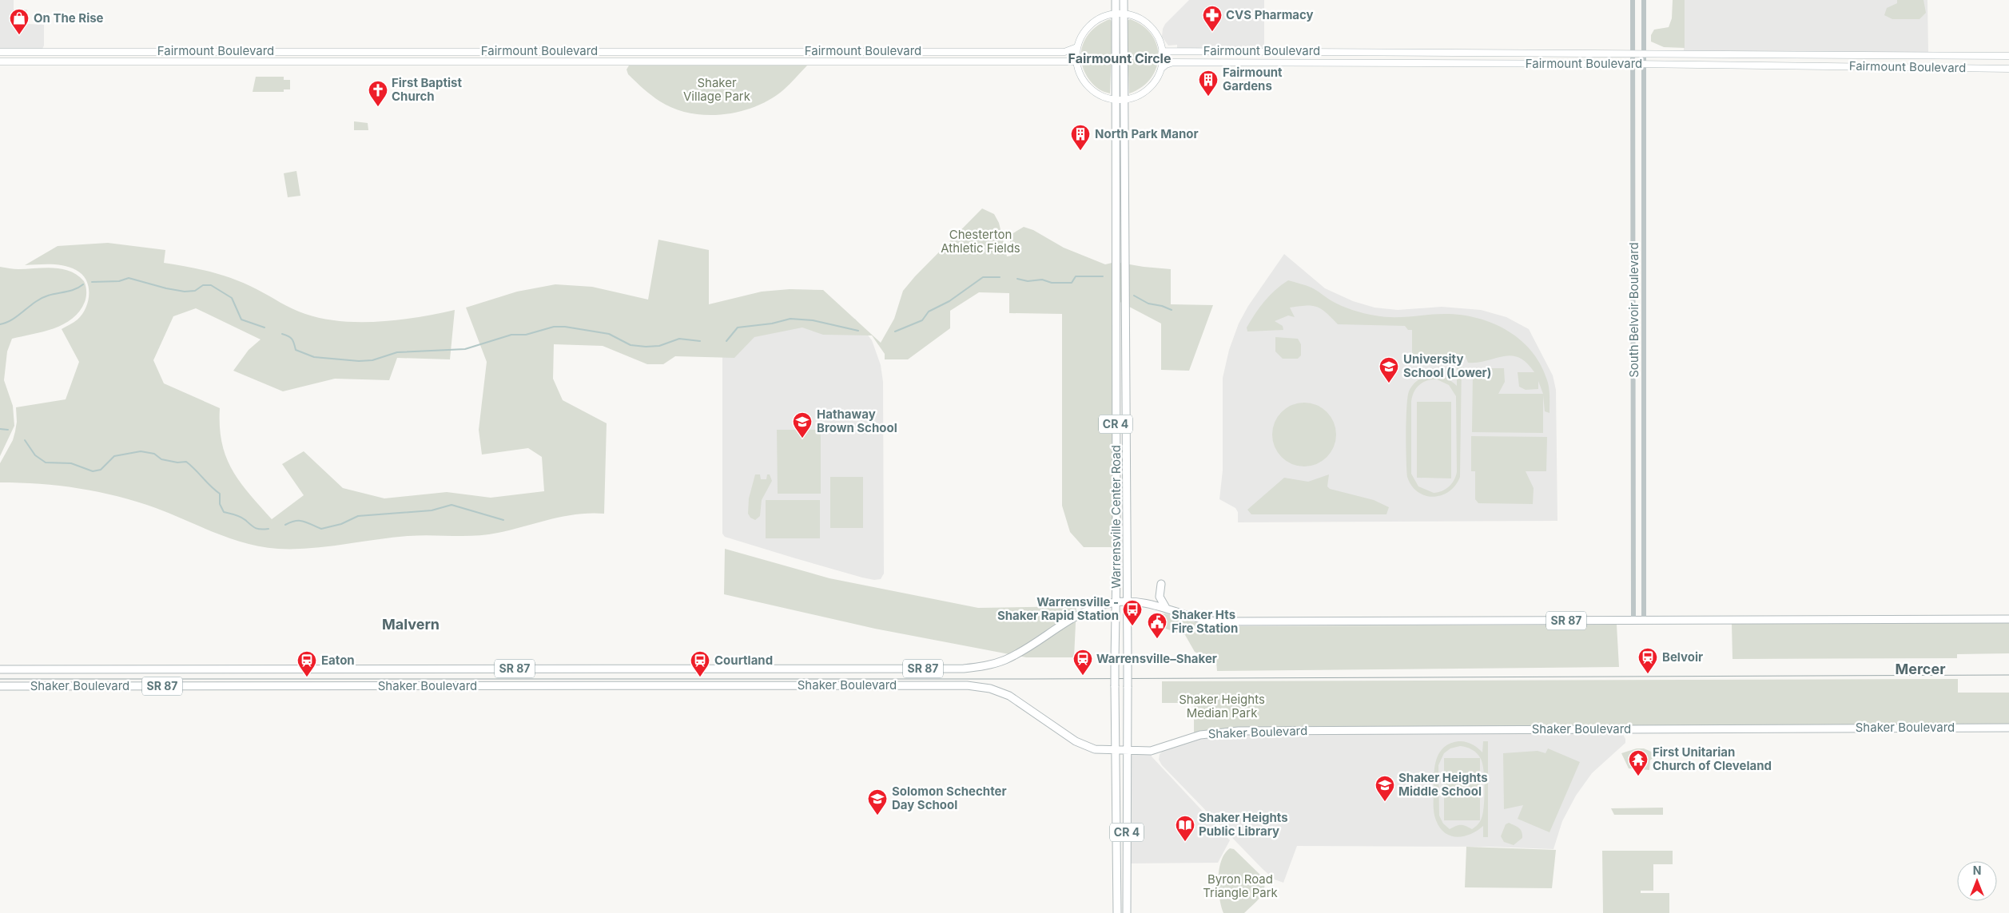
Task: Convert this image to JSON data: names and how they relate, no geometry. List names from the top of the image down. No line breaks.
{"streets":{"main road":["Fairmount Boulevard","CR 4","Warrensville Center Road","SR 87","Shaker Boulevard"],"street":["South Belvoir Boulevard"]},"crossings":[["Fairmount Boulevard","South Belvoir Boulevard"],["South Belvoir Boulevard","Shaker Boulevard"],["Warrensville Center Road","Shaker Boulevard"]],"districts":["Fairmount Circle","Malvern","Mercer"],"parks":["Shaker Village Park","Chesterton Athletic Fields","Shaker Heights Median Park","Byron Road Triangle Park"],"places":{"pharmacy":["CVS Pharmacy"],"shop":["On The Rise"],"building":["Fairmount Gardens","North Park Manor"],"church":["First Baptist Church"],"school or university":["University School (Lower)","Hathaway Brown School","Shaker Heights Middle School","Solomon Schechter Day School"],"bus stop":["Warrensville - Shaker Rapid Station"],"public building":["Shaker Hts Fire Station"],"station":["Belvoir","Warrensville–Shaker","Eaton","Courtland"],"temple":["First Unitarian Church of Cleveland"],"library":["Shaker Heights Public Library"]},"north":"top"}
